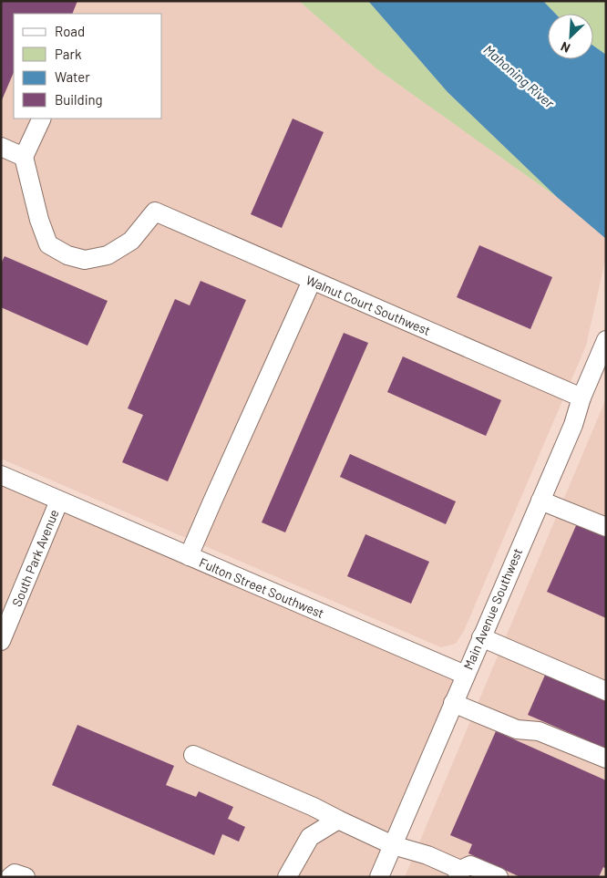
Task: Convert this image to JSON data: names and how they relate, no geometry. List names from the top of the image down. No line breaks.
{"streets":{"street":["Walnut Court Southwest","South Park Avenue","Fulton Street Southwest","Main Avenue Southwest"]},"crossings":[["Walnut Court Southwest","Main Avenue Southwest"],["South Park Avenue","Fulton Street Southwest"],["Fulton Street Southwest","Main Avenue Southwest"]],"water":["Mahoning River"],"legend":["Road","Park","Water","Building"],"north":"bottom left"}
